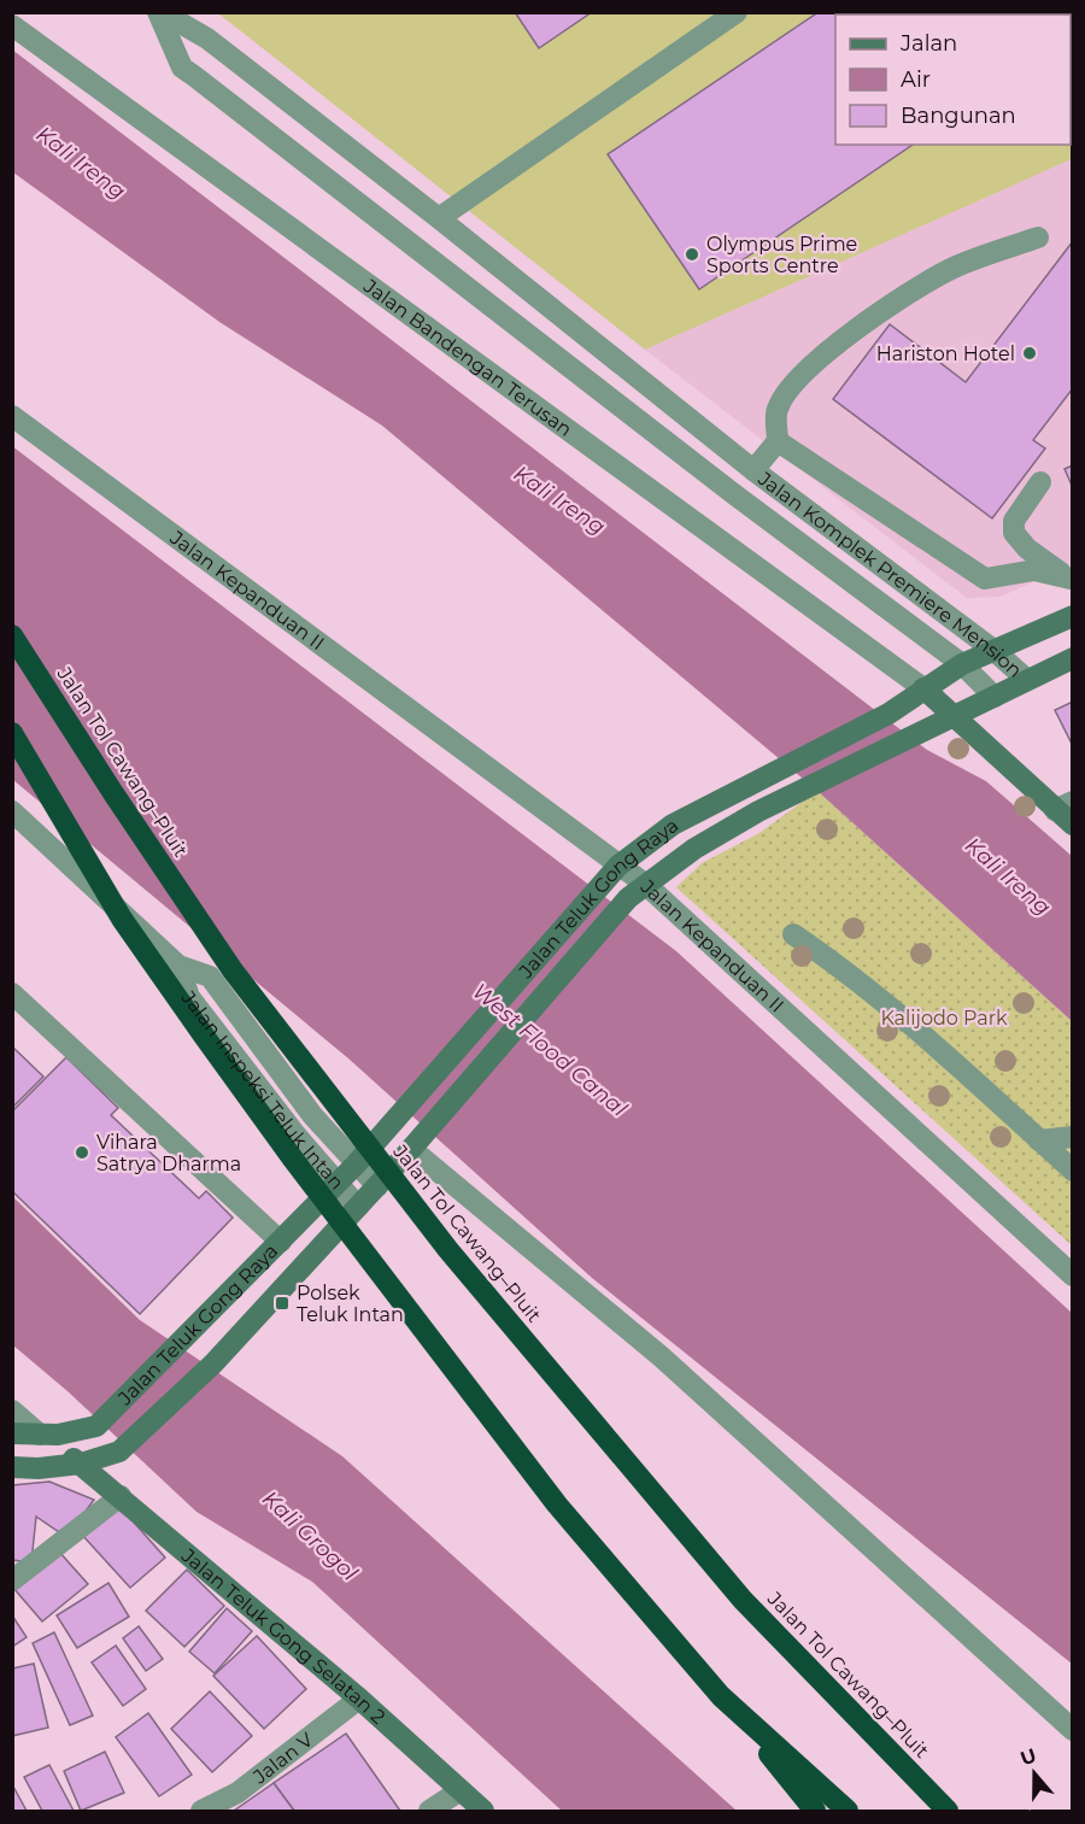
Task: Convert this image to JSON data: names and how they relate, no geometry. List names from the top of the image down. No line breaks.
{"streets":{"highway":["Jalan Tol Cawang–Pluit"],"main road":["Jalan Teluk Gong Raya","Jalan Teluk Gong Selatan 2"],"street":["Jalan Bandengan Terusan","Jalan Komplek Premiere Mension","Jalan Kepanduan II","Jalan Inspeksi Teluk Intan","Jalan V"]},"crossings":[["Jalan Bandengan Terusan","Jalan Teluk Gong Raya"],["Jalan Komplek Premiere Mension","Jalan Teluk Gong Raya"],["Jalan Kepanduan II","Jalan Teluk Gong Raya"],["Jalan Teluk Gong Raya","Jalan Inspeksi Teluk Intan"],["Jalan Teluk Gong Raya","Jalan Teluk Gong Selatan 2"],["Jalan Teluk Gong Selatan 2","Jalan V"]],"water":["Kali Ireng","West Flood Canal","Kali Grogol"],"parks":["Kalijodo Park"],"places":{"other":["Olympus Prime Sports Centre","Hariston Hotel","Vihara Satrya Dharma"],"transit":["Polsek Teluk Intan"]},"legend":["Jalan","Air","Bangunan"],"north":"top"}
